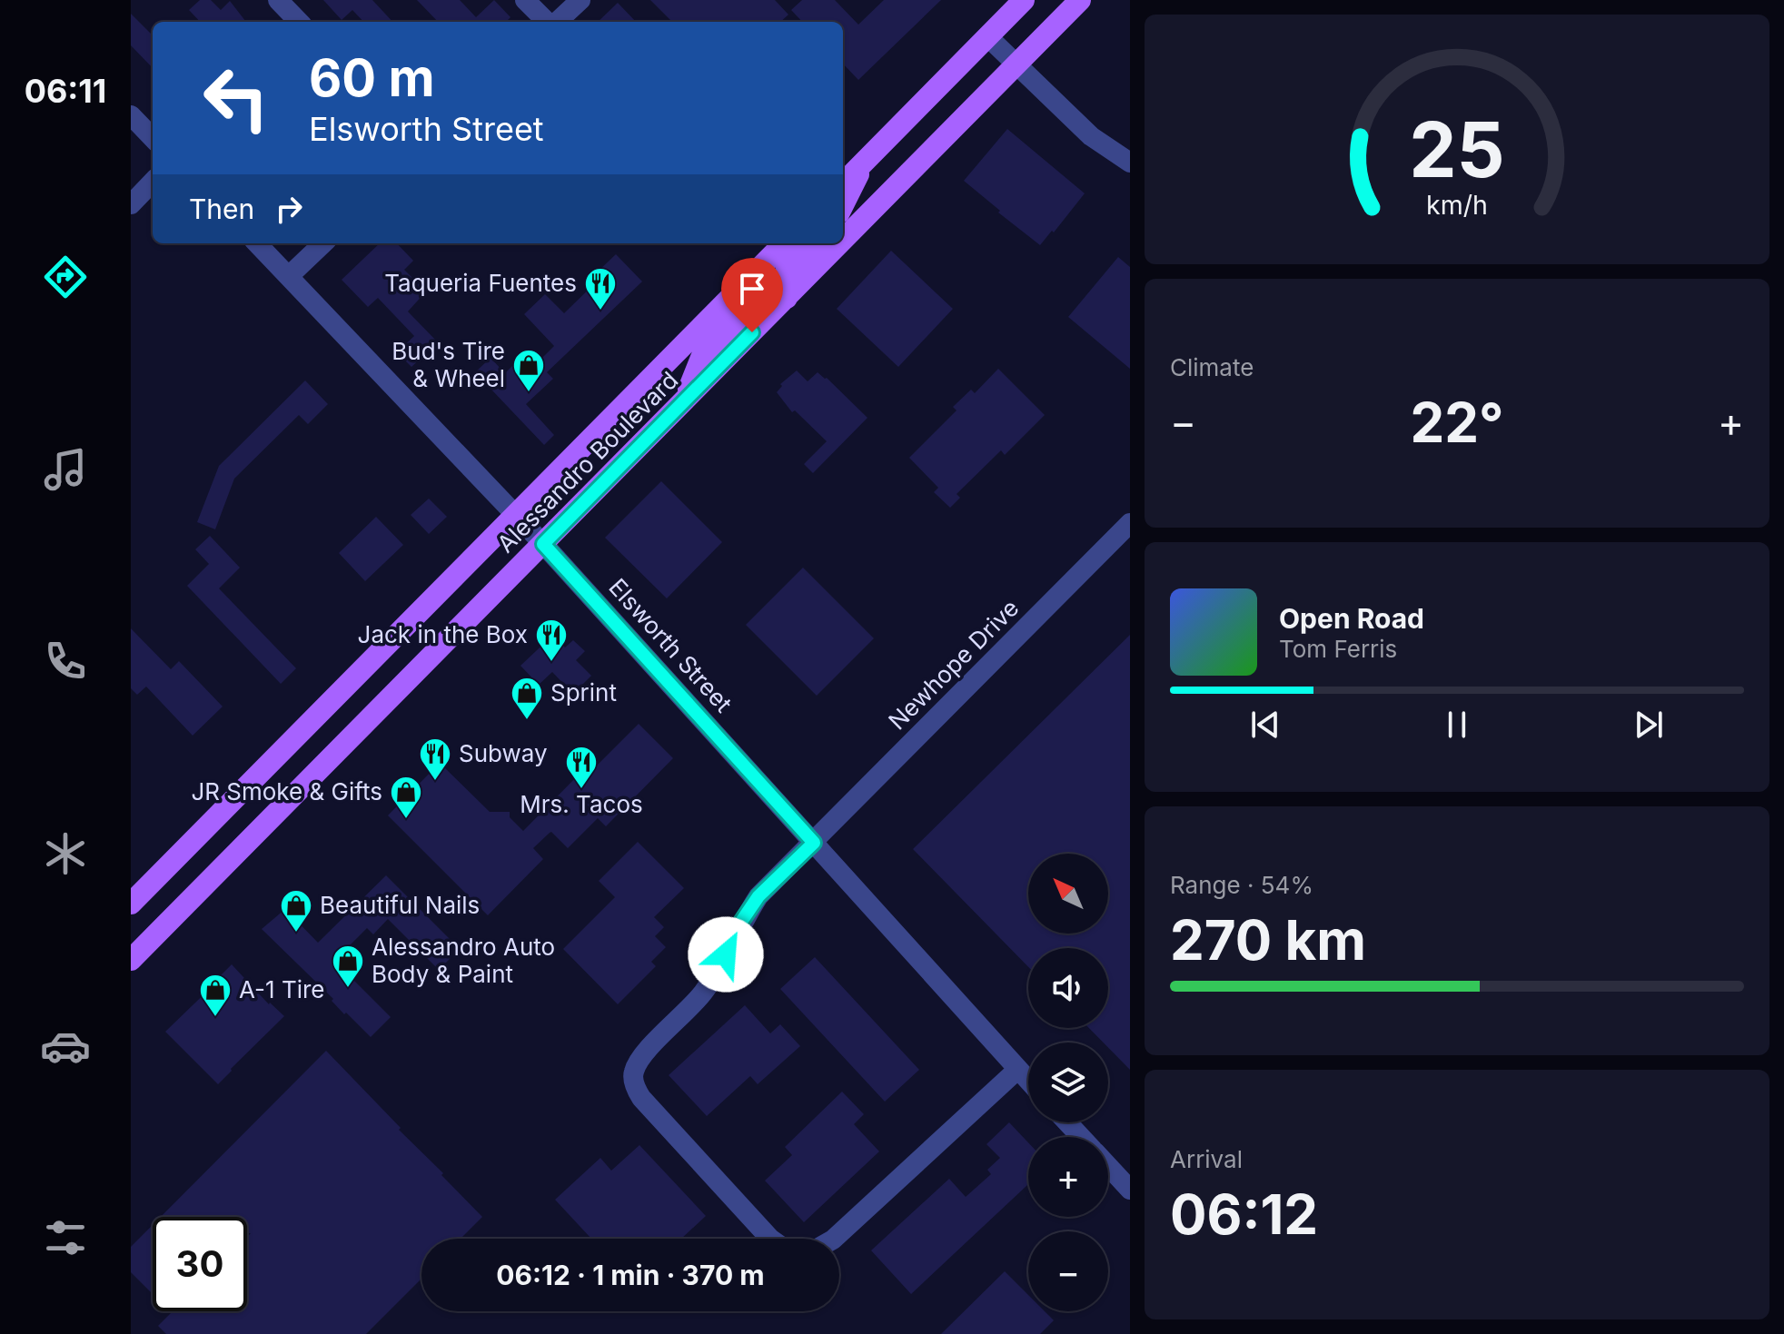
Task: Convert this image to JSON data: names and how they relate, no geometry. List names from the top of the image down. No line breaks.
{"streets":{"main road":["Alessandro Boulevard"],"street":["Elsworth Street","Newhope Drive"]},"crossings":[["Alessandro Boulevard","Elsworth Street"],["Elsworth Street","Newhope Drive"]],"places":{"restaurant":["Taqueria Fuentes","Jack in the Box","Subway","Mrs. Tacos"],"shop":["Bud's Tire & Wheel","Sprint","JR Smoke & Gifts","Beautiful Nails","Alessandro Auto Body & Paint","A-1 Tire"]},"north":"top left","page":{"tabs":"06:11","turn":["60 m","Elsworth Street"],"then":"Then","tile":["Climate",["Range · 54%","270 km"],["Arrival","06:12"]],"heat":["−","22°","+"],"song":["Open Road","Tom Ferris"],"map_buttons":["+","−"],"limit":"30","trip":"06:12 · 1 min · 370 m","gauge":["25","km/h"]}}
